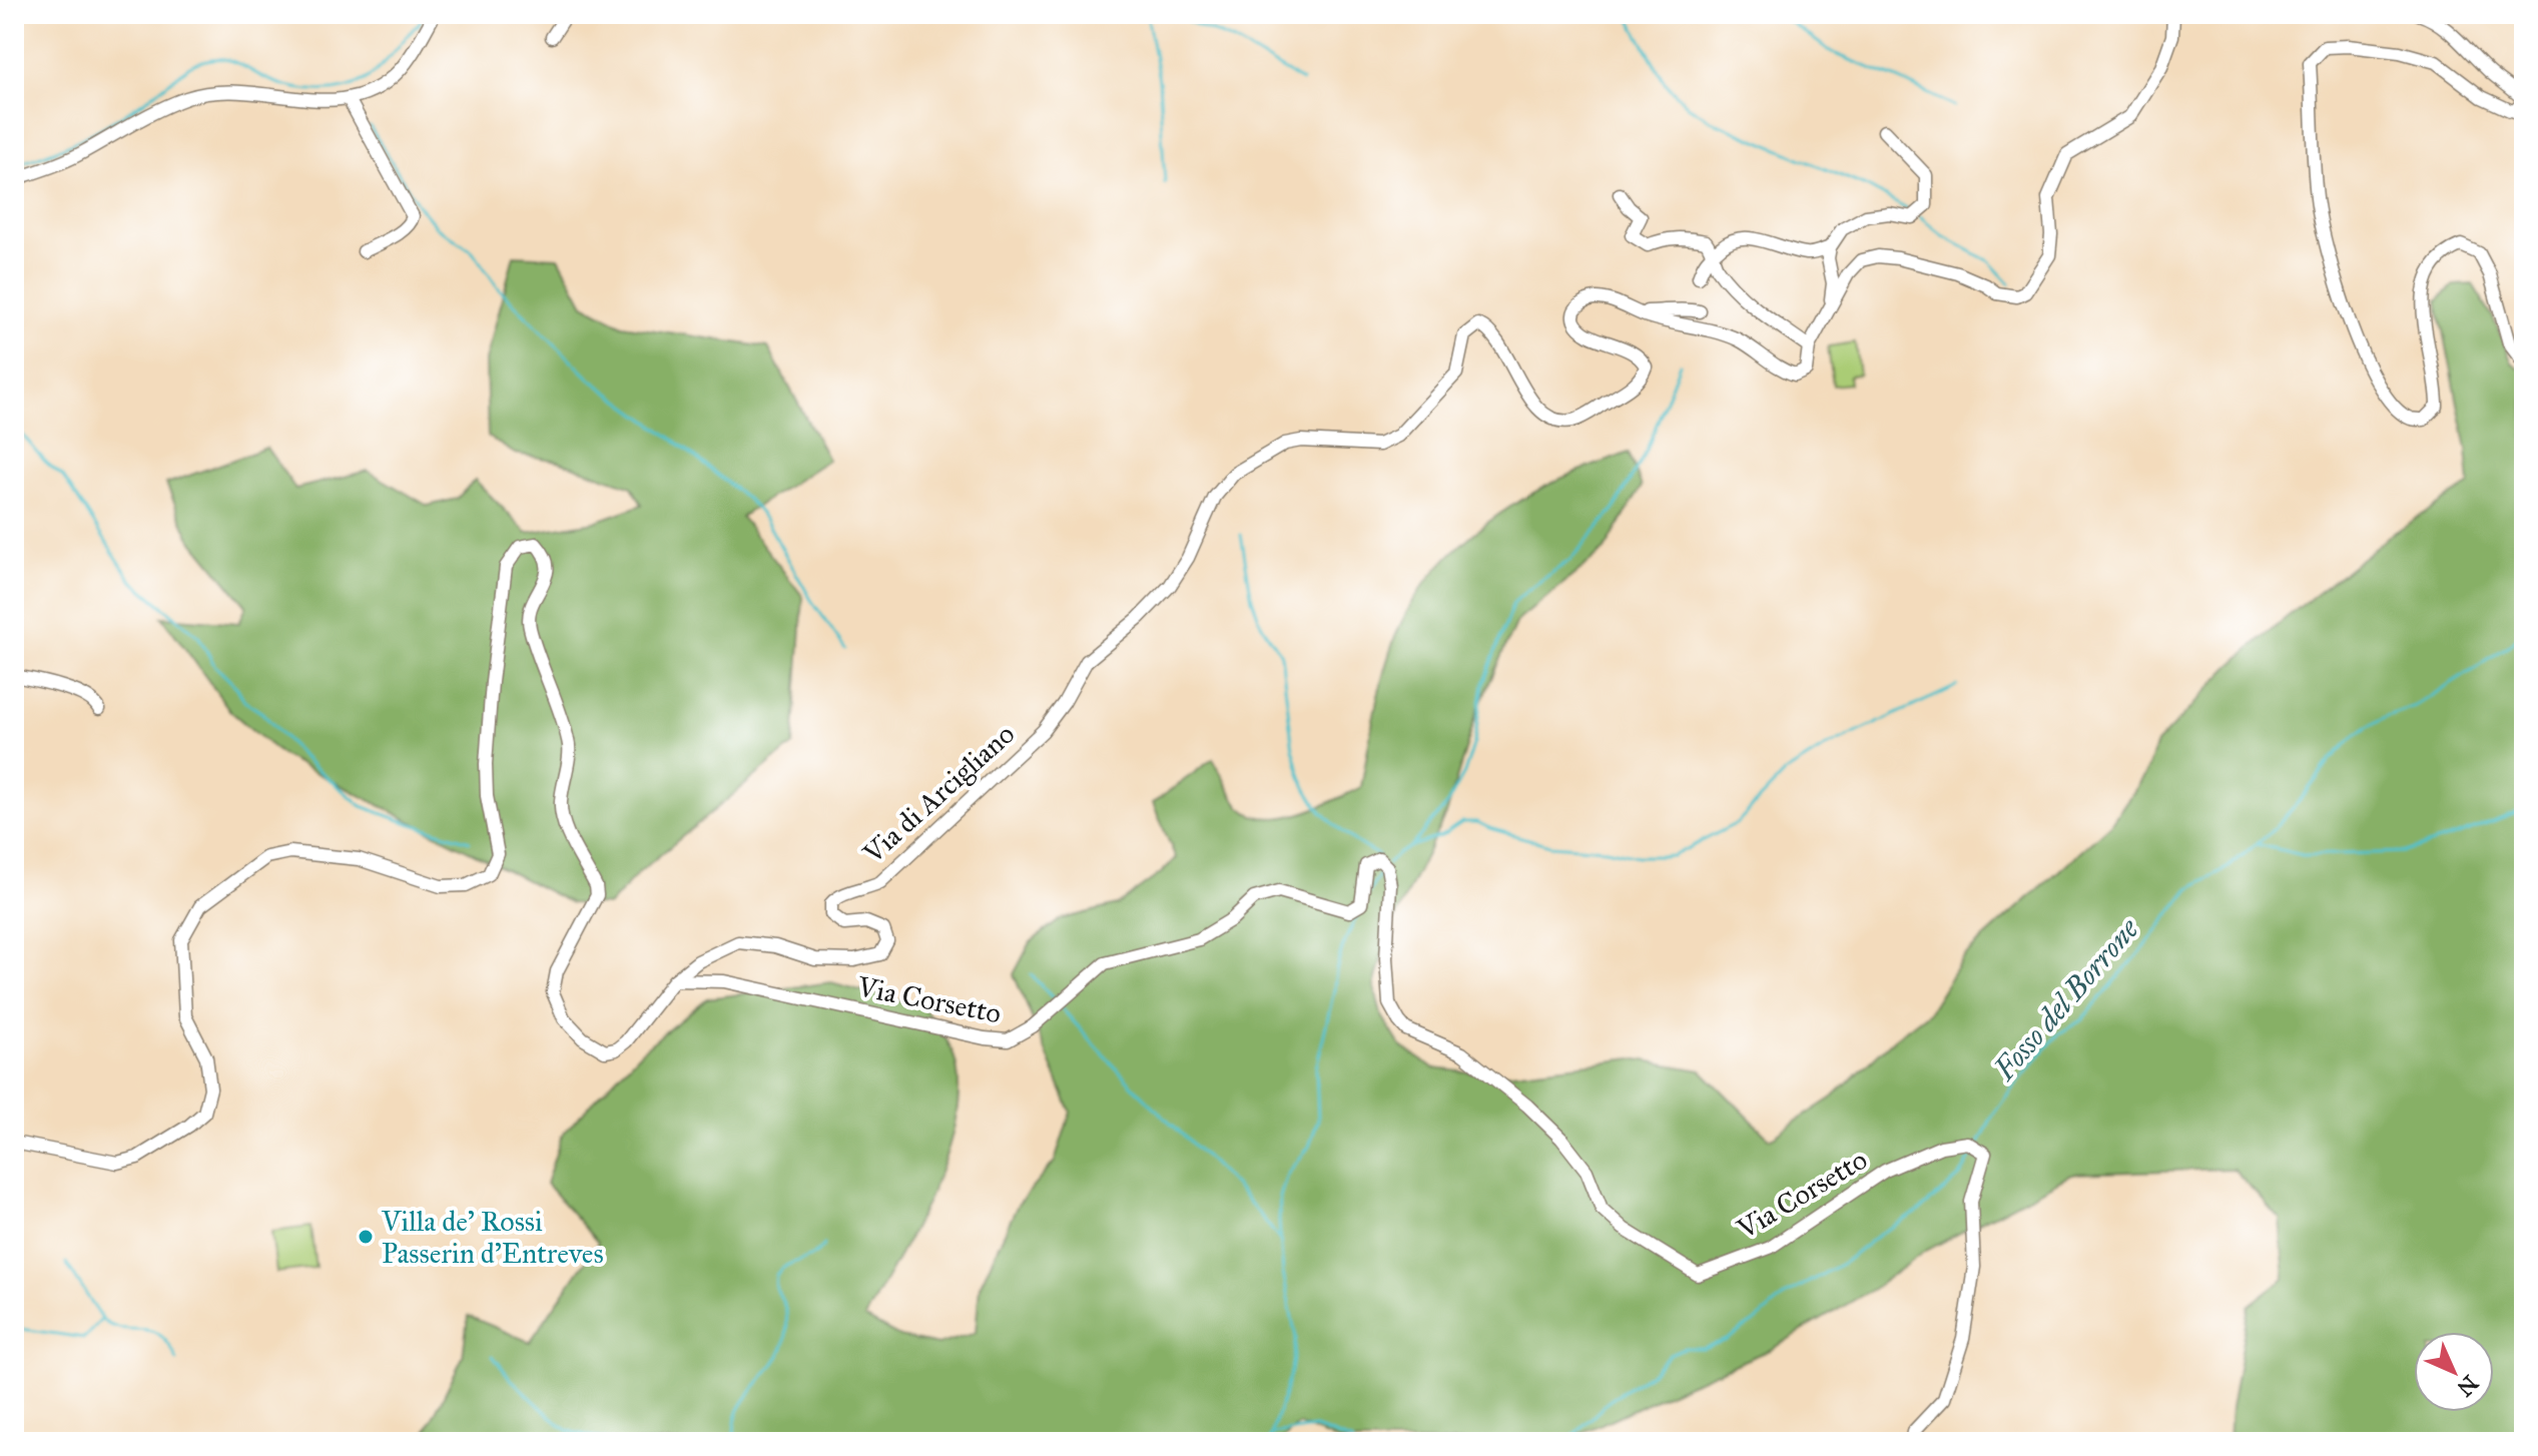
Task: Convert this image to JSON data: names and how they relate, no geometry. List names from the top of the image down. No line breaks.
{"streets":{"street":["Via di Arcigliano","Via Corsetto"]},"crossings":[["Via di Arcigliano","Via Corsetto"]],"water":["Fosso del Borrone"],"places":["Villa de' Rossi Passerin d'Entreves"],"north":"bottom right"}
